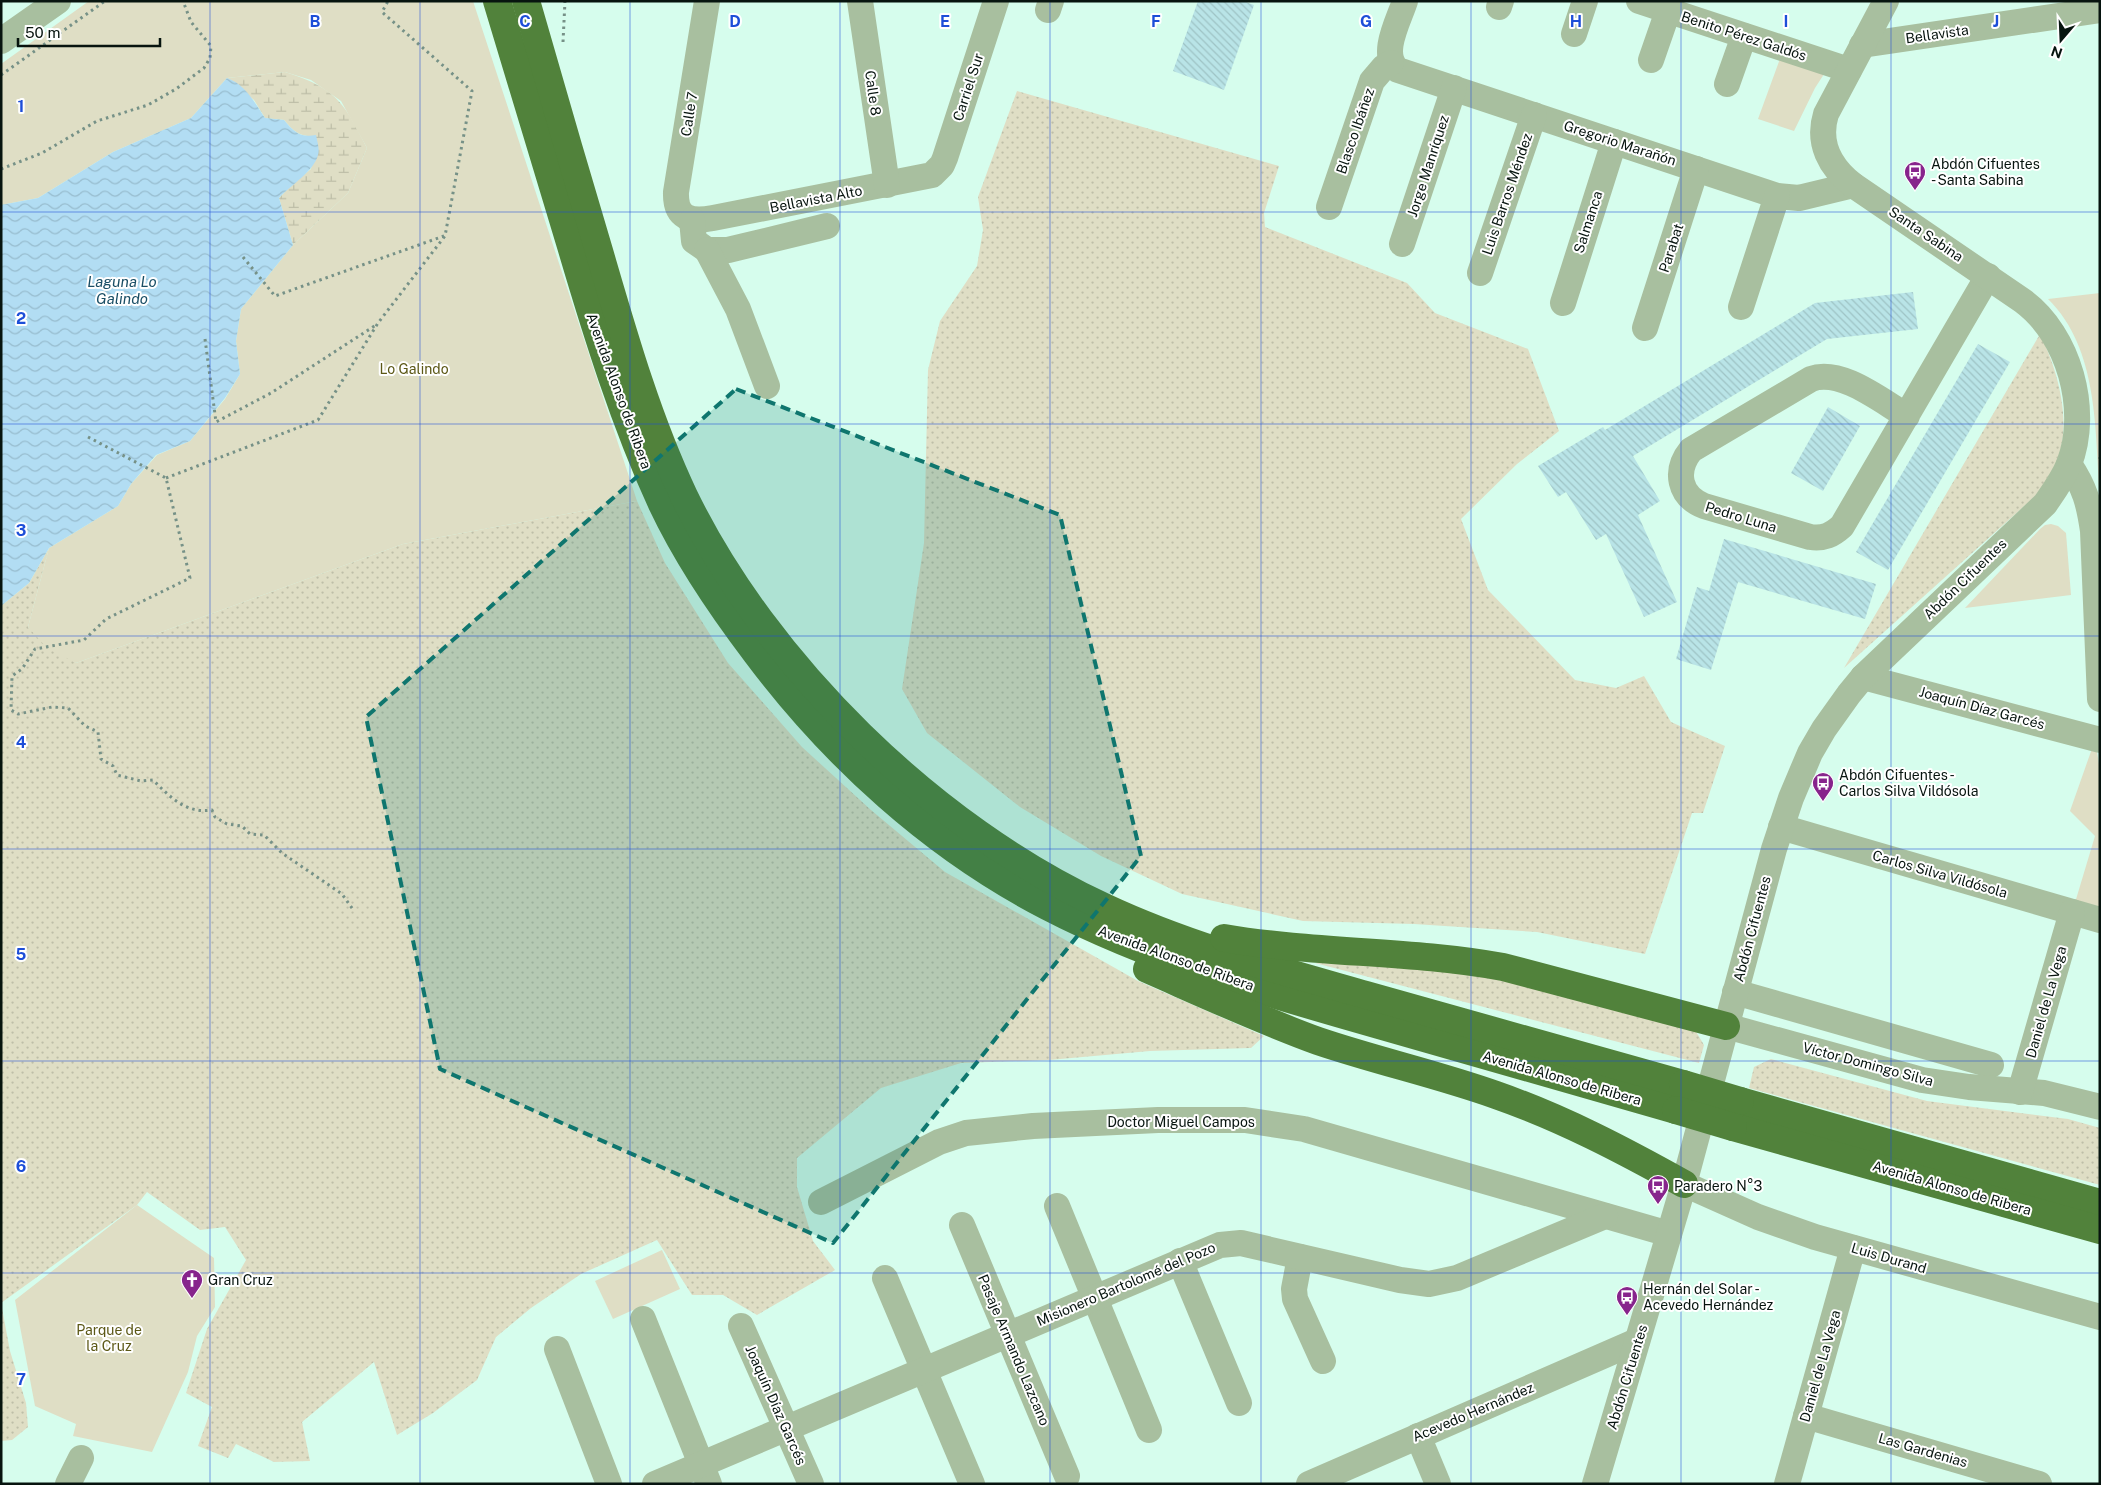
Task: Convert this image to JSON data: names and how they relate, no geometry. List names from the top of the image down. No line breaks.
{"streets":{"highway":["Avenida Alonso de Ribera"],"street":["Bellavista","Benito Pérez Galdós","Carriel Sur","Calle 8","Calle 7","Blasco Ibáñez","Gregorio Marañón","Jorge Manríquez","Luis Barros Méndez","Bellavista Alto","Salmanca","Santa Sabina","Parabat","Pedro Luna","Abdón Cifuentes","Joaquín Díaz Garcés","Carlos Silva Vildósola","Daniel de La Vega","Víctor Domingo Silva","Doctor Miguel Campos","Luis Durand","Misionero Bartolomé del Pozo","Pasaje Armando Lazcano","Acevedo Hernández","Las Gardenias"]},"crossings":[["Bellavista","Santa Sabina"],["Benito Pérez Galdós","Santa Sabina"],["Carriel Sur","Bellavista Alto"],["Calle 8","Bellavista Alto"],["Calle 7","Bellavista Alto"],["Blasco Ibáñez","Gregorio Marañón"],["Gregorio Marañón","Jorge Manríquez"],["Gregorio Marañón","Luis Barros Méndez"],["Gregorio Marañón","Salmanca"],["Gregorio Marañón","Santa Sabina"],["Gregorio Marañón","Parabat"],["Santa Sabina","Pedro Luna"],["Santa Sabina","Abdón Cifuentes"],["Abdón Cifuentes","Joaquín Díaz Garcés"],["Abdón Cifuentes","Carlos Silva Vildósola"],["Abdón Cifuentes","Víctor Domingo Silva"],["Abdón Cifuentes","Luis Durand"],["Abdón Cifuentes","Acevedo Hernández"],["Joaquín Díaz Garcés","Misionero Bartolomé del Pozo"],["Carlos Silva Vildósola","Daniel de La Vega"],["Daniel de La Vega","Víctor Domingo Silva"],["Daniel de La Vega","Luis Durand"],["Daniel de La Vega","Las Gardenias"],["Doctor Miguel Campos","Misionero Bartolomé del Pozo"],["Misionero Bartolomé del Pozo","Pasaje Armando Lazcano"]],"water":["Laguna Lo Galindo"],"parks":["Lo Galindo","Parque de la Cruz"],"places":{"bus stop":["Abdón Cifuentes - Santa Sabina","Abdón Cifuentes - Carlos Silva Vildósola","Paradero N°3","Hernán del Solar - Acevedo Hernández"],"church":["Gran Cruz"]},"scale_bar":"50 m","north":"bottom","grid":{"columns":["B","C","D","E","F","G","H","I","J"],"rows":["1","2","3","4","5","6","7"]}}
